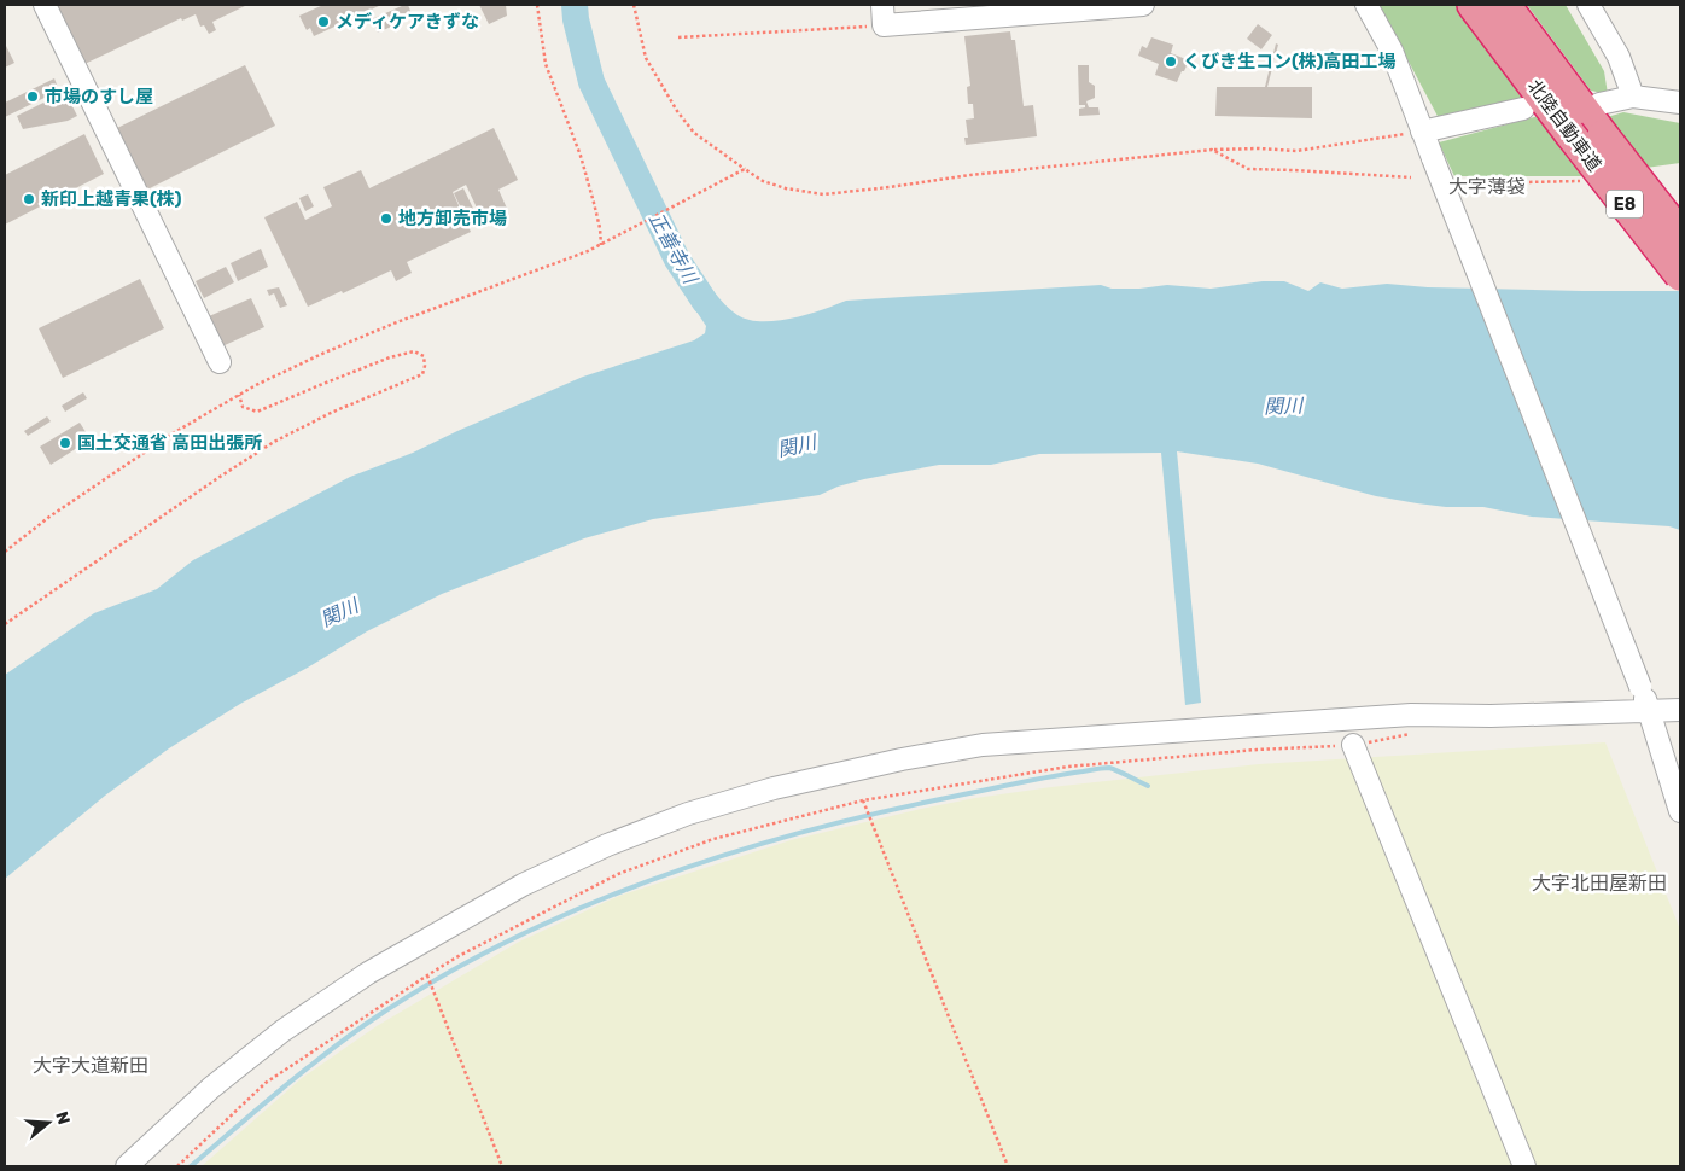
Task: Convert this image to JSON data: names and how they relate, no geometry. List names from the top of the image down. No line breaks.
{"streets":{"highway":["北陸自動車道","E8"]},"districts":["大字薄袋","大字北田屋新田","大字大道新田"],"water":["正善寺川","関川"],"places":["メディケアきずな","くびき生コン(株)高田工場","市場のすし屋","新印上越青果(株)","地方卸売市場","国土交通省 高田出張所"],"north":"right"}
